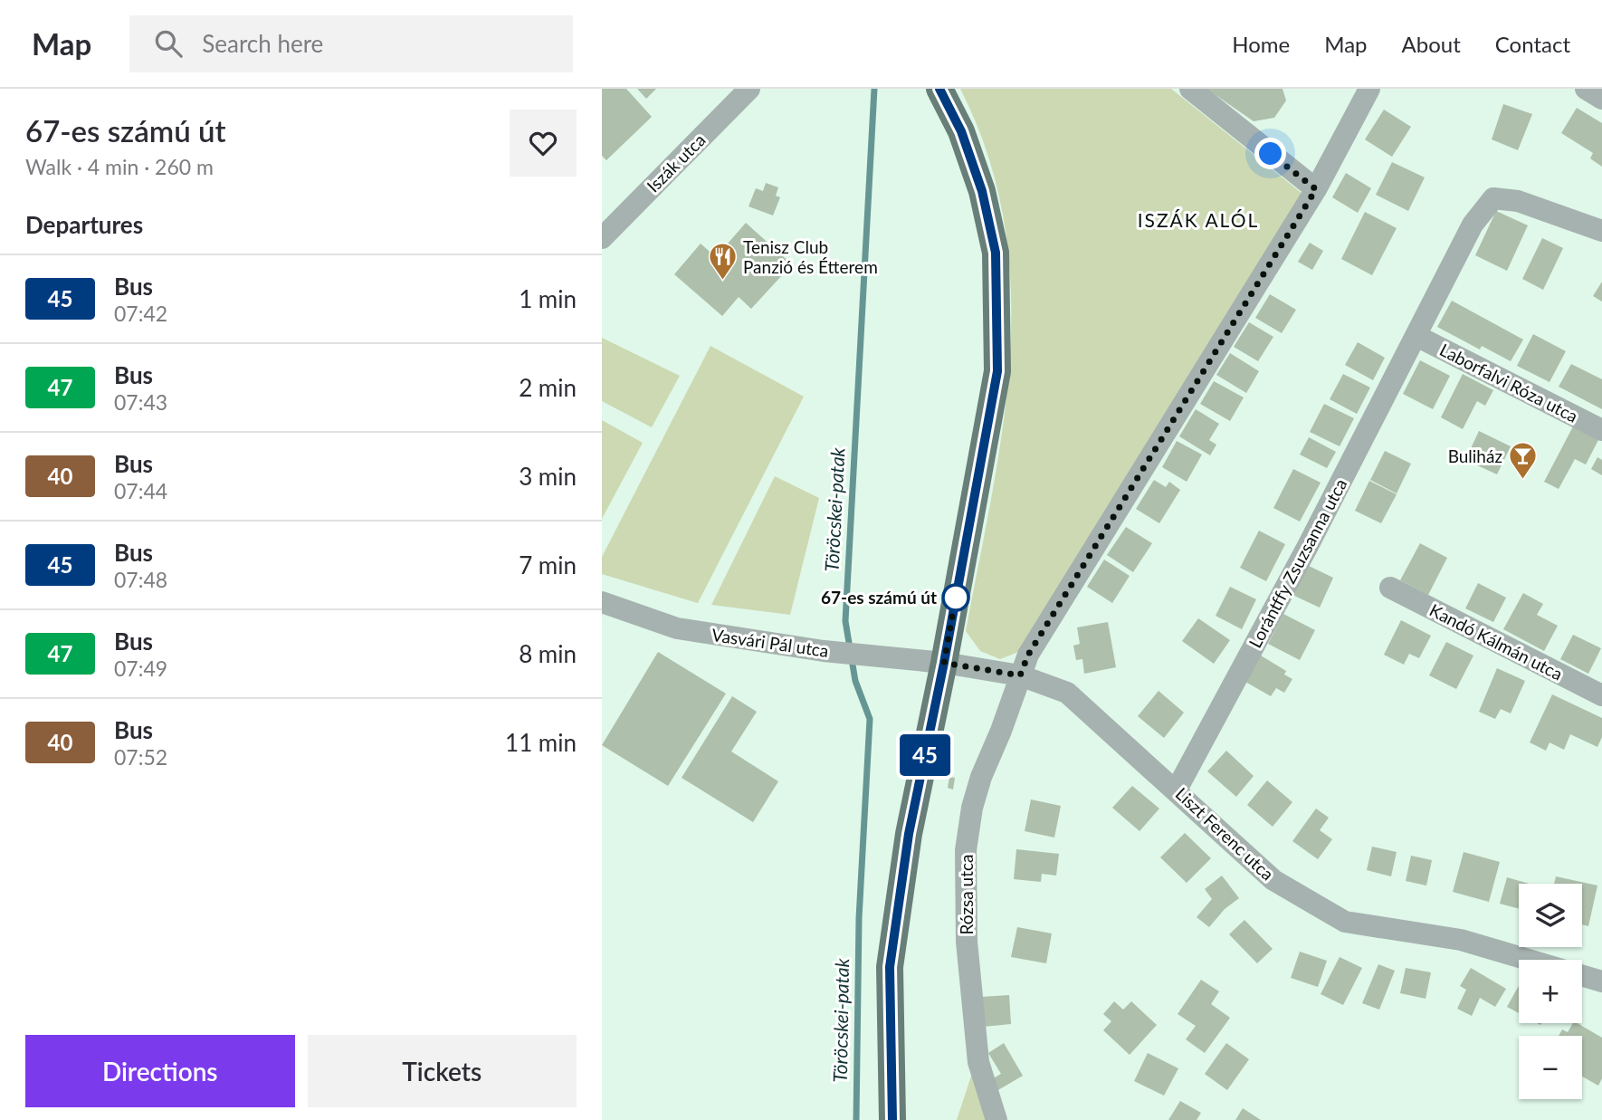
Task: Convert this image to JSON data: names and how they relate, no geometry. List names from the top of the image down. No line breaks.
{"streets":{"street":["Iszák utca","Laborfalvi Róza utca","Lorántffy Zsuzsanna utca","Kandó Kálmán utca","Vasvári Pál utca","Liszt Ferenc utca","Rózsa utca"]},"crossings":[["Laborfalvi Róza utca","Lorántffy Zsuzsanna utca"],["Lorántffy Zsuzsanna utca","Liszt Ferenc utca"],["Vasvári Pál utca","Liszt Ferenc utca"],["Liszt Ferenc utca","Rózsa utca"]],"districts":["ISZÁK ALÓL"],"water":["Töröcskei-patak"],"places":{"restaurant":["Tenisz Club Panzió és Étterem"],"bar":["Buliház"],"other":["67-es számú út"]},"lines":["bus line 45"],"page":{"header":"Map","search":"Search here","nav":["Home","Map","About","Contact"],"heading":[["67-es számú út","Walk · 4 min · 260 m"],"Departures"],"on_map":"45","list":[{"mark":"45","name":"Bus","note":"07:42","value":"1 min"},{"mark":"47","name":"Bus","note":"07:43","value":"2 min"},{"mark":"40","name":"Bus","note":"07:44","value":"3 min"},{"mark":"45","name":"Bus","note":"07:48","value":"7 min"},{"mark":"47","name":"Bus","note":"07:49","value":"8 min"},{"mark":"40","name":"Bus","note":"07:52","value":"11 min"}],"map_buttons":["+","−"],"buttons":["Directions","Tickets"]}}
